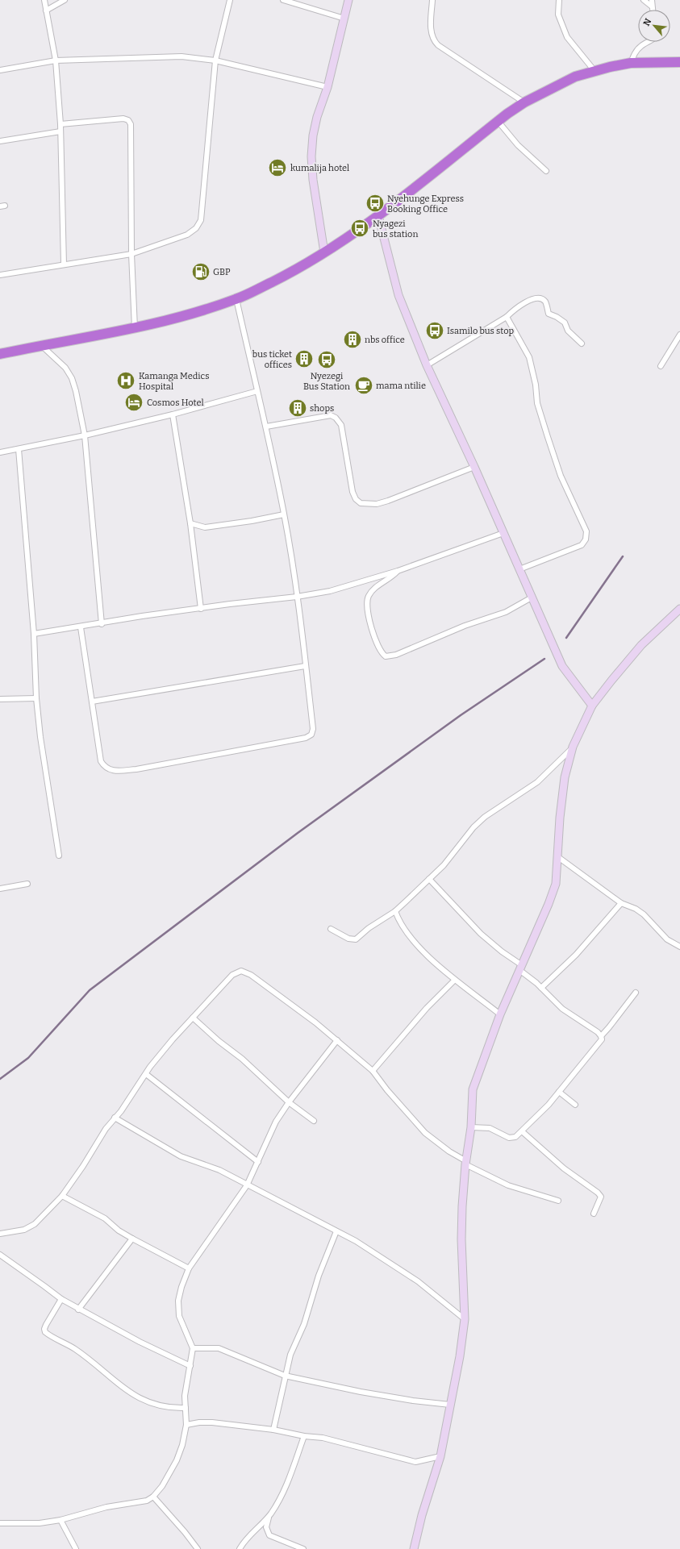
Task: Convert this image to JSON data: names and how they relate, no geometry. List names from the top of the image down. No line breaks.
{"places":{"hotel":["kumalija hotel","Cosmos Hotel"],"bus stop":["Nyehunge Express Booking Office","Nyagezi bus station","Isamilo bus stop","Nyezegi Bus Station"],"fuel station":["GBP"],"building":["nbs office","bus ticket offices","shops"],"hospital":["Kamanga Medics Hospital"],"cafe":["mama ntilie"]},"north":"top left"}
